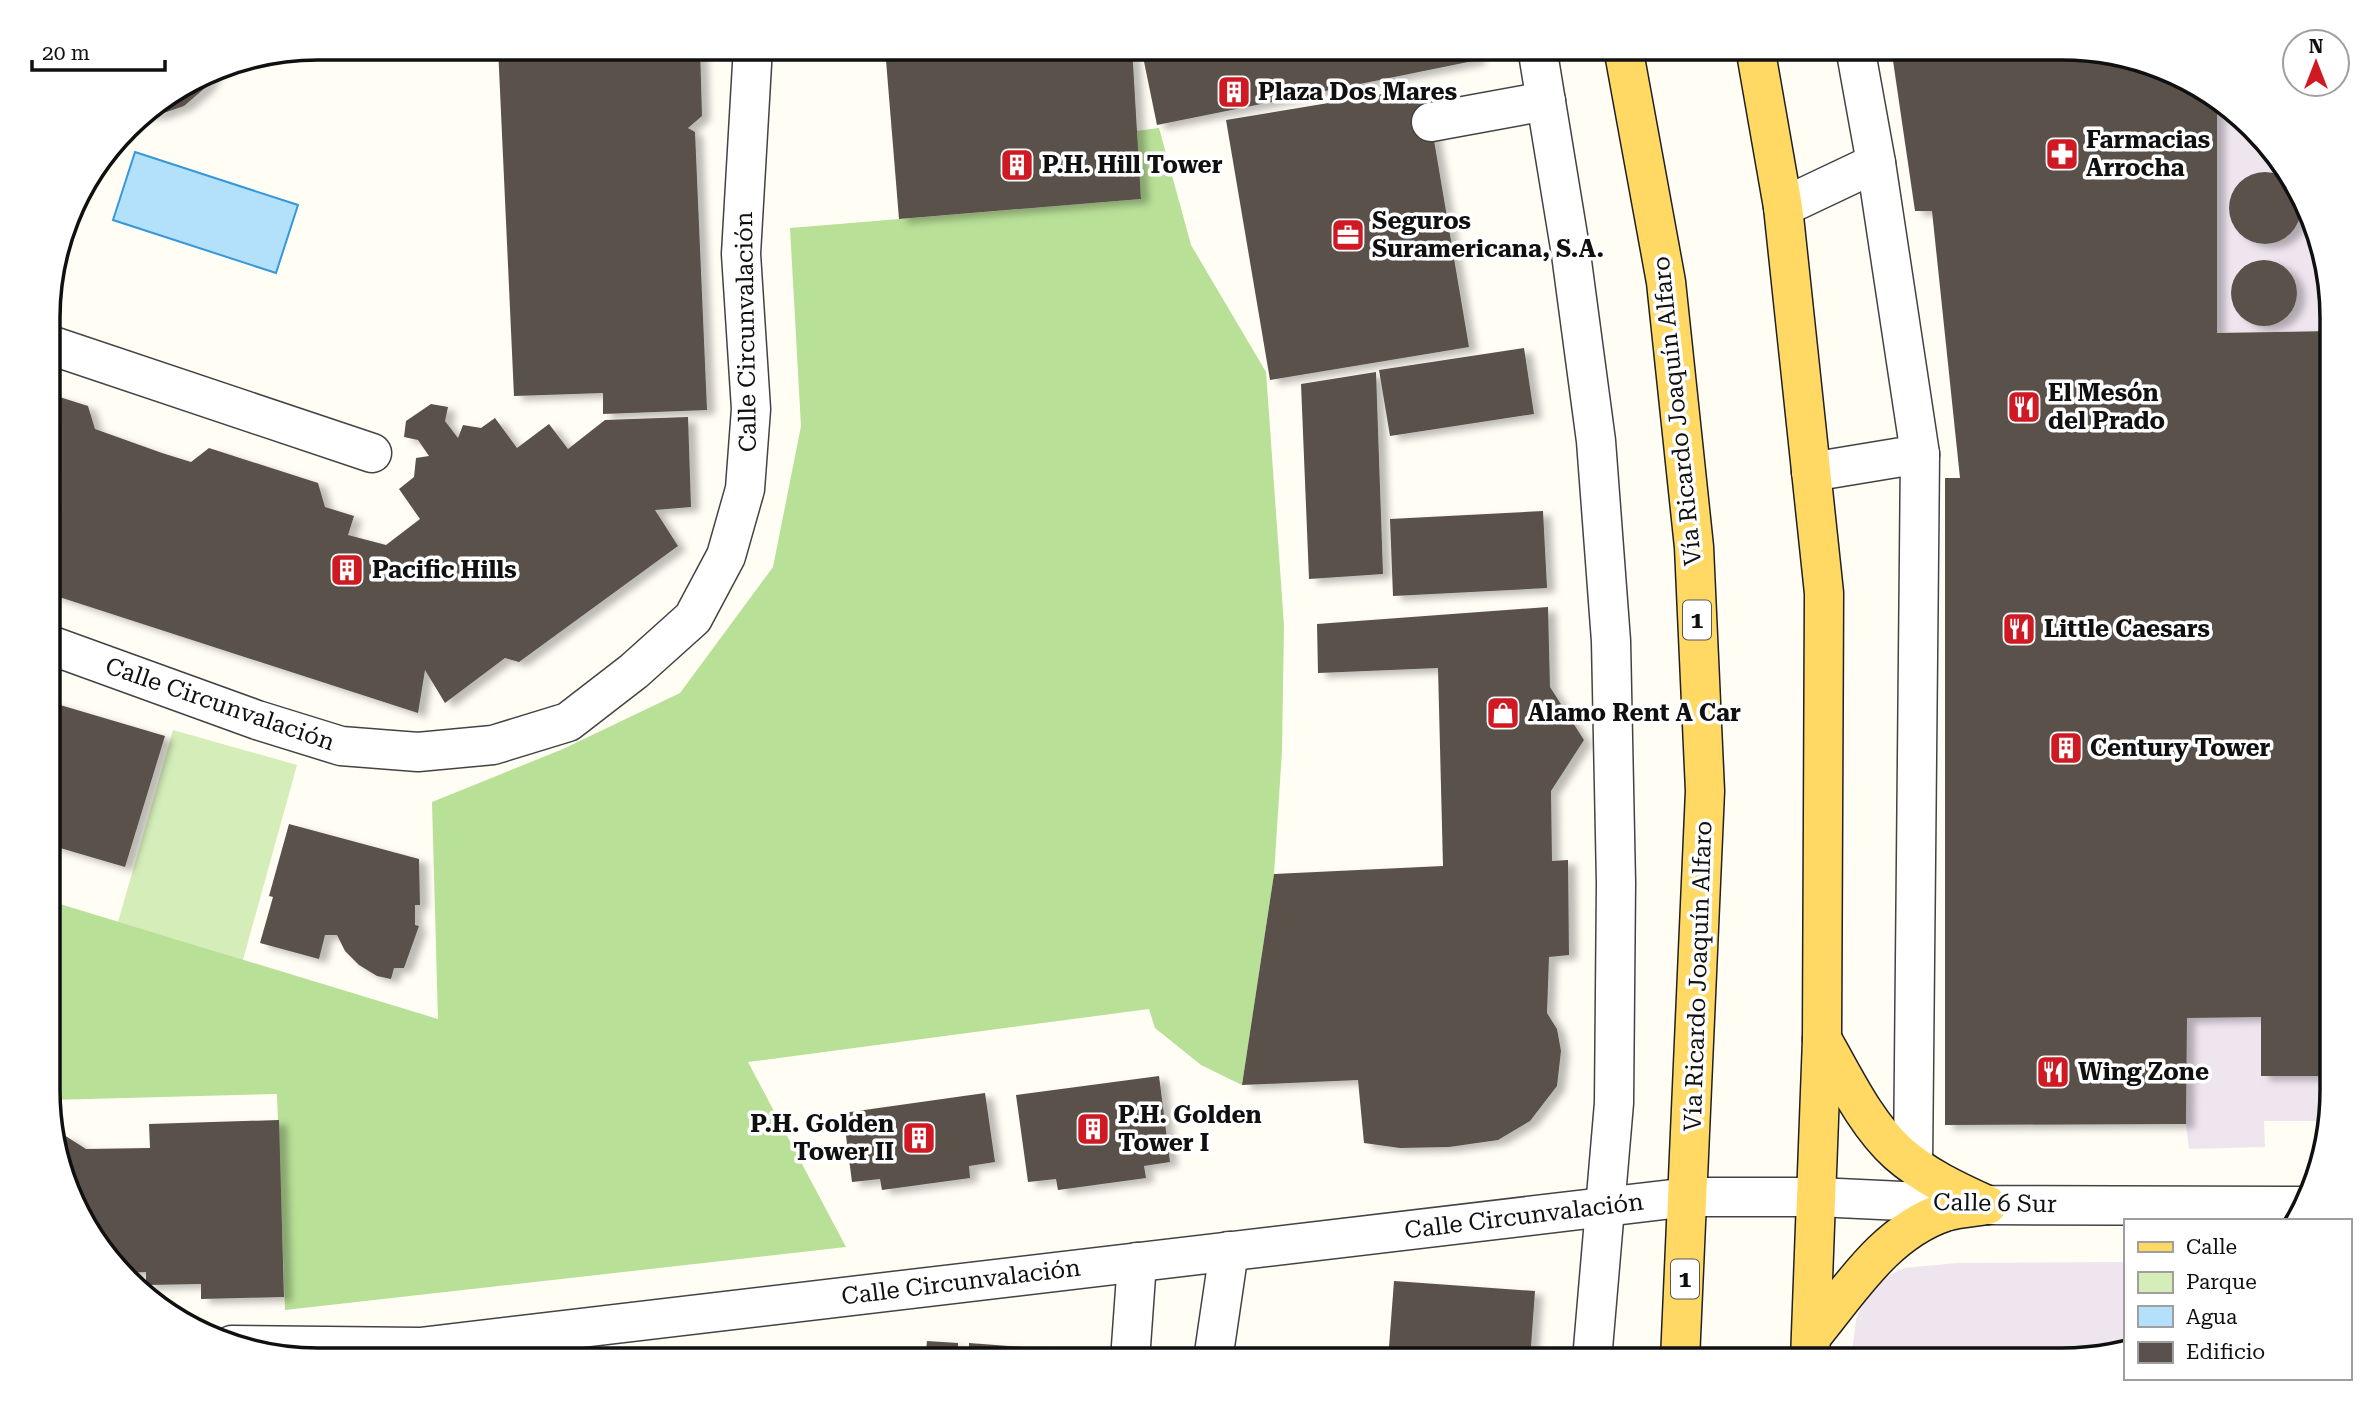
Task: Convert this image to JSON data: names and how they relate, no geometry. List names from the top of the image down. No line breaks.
{"streets":{"main road":["Vía Ricardo Joaquín Alfaro","1"],"street":["Calle Circunvalación","Calle 6 Sur"]},"crossings":[["Calle Circunvalación","Vía Ricardo Joaquín Alfaro"],["Calle Circunvalación","1"],["Calle Circunvalación","Calle 6 Sur"],["Vía Ricardo Joaquín Alfaro","1"],["Vía Ricardo Joaquín Alfaro","Calle 6 Sur"],["1","Calle 6 Sur"]],"places":{"building":["Plaza Dos Mares","P.H. Hill Tower","Pacific Hills","Century Tower","P.H. Golden Tower I","P.H. Golden Tower II"],"pharmacy":["Farmacias Arrocha"],"office":["Seguros Suramericana, S.A."],"restaurant":["El Mesón del Prado","Little Caesars","Wing Zone"],"shop":["Alamo Rent A Car"]},"legend":["Calle","Parque","Agua","Edificio"],"scale_bar":"20 m","north":"top"}
